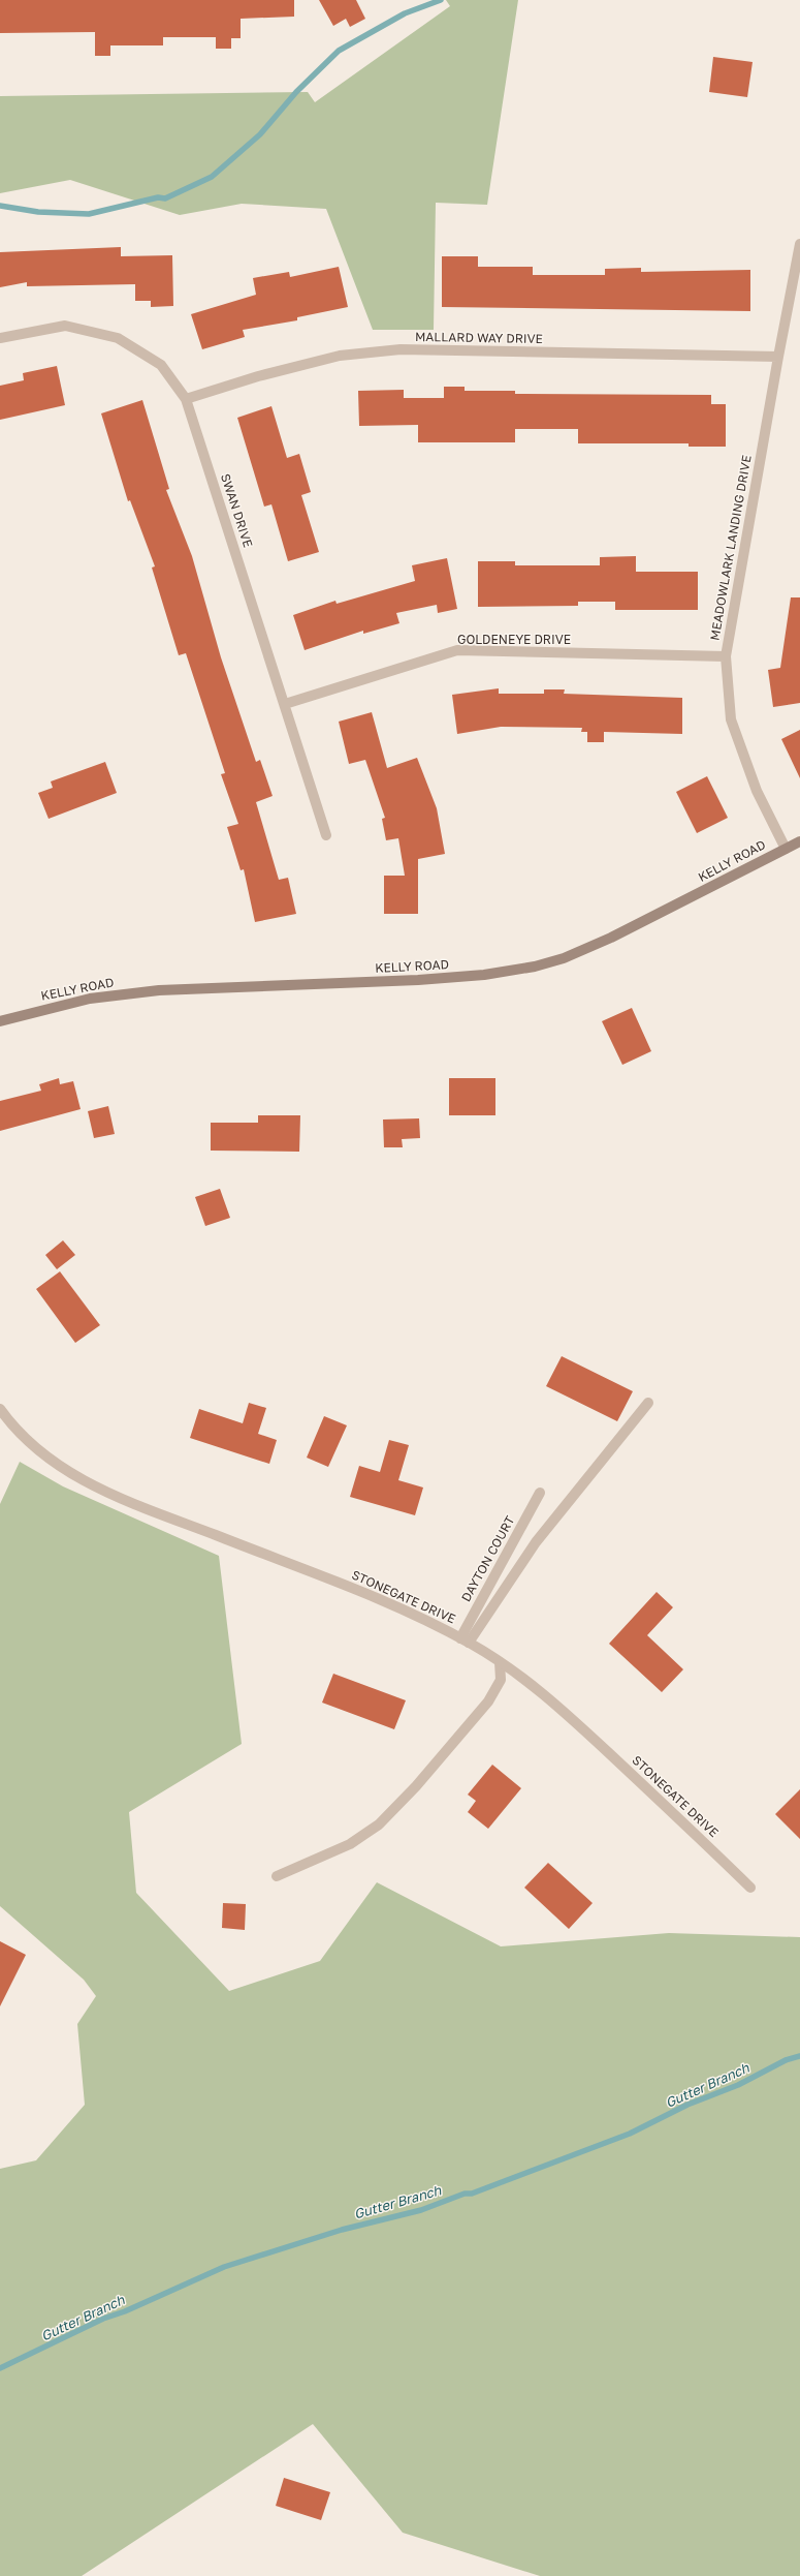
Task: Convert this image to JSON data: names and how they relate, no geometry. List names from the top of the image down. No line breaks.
{"streets":{"street":["MALLARD WAY DRIVE","SWAN DRIVE","MEADOWLARK LANDING DRIVE","GOLDENEYE DRIVE","KELLY ROAD","DAYTON COURT","STONEGATE DRIVE"]},"crossings":[["MALLARD WAY DRIVE","SWAN DRIVE"],["MALLARD WAY DRIVE","MEADOWLARK LANDING DRIVE"],["SWAN DRIVE","GOLDENEYE DRIVE"],["MEADOWLARK LANDING DRIVE","GOLDENEYE DRIVE"],["MEADOWLARK LANDING DRIVE","KELLY ROAD"],["DAYTON COURT","STONEGATE DRIVE"]],"water":["Gutter Branch"]}
